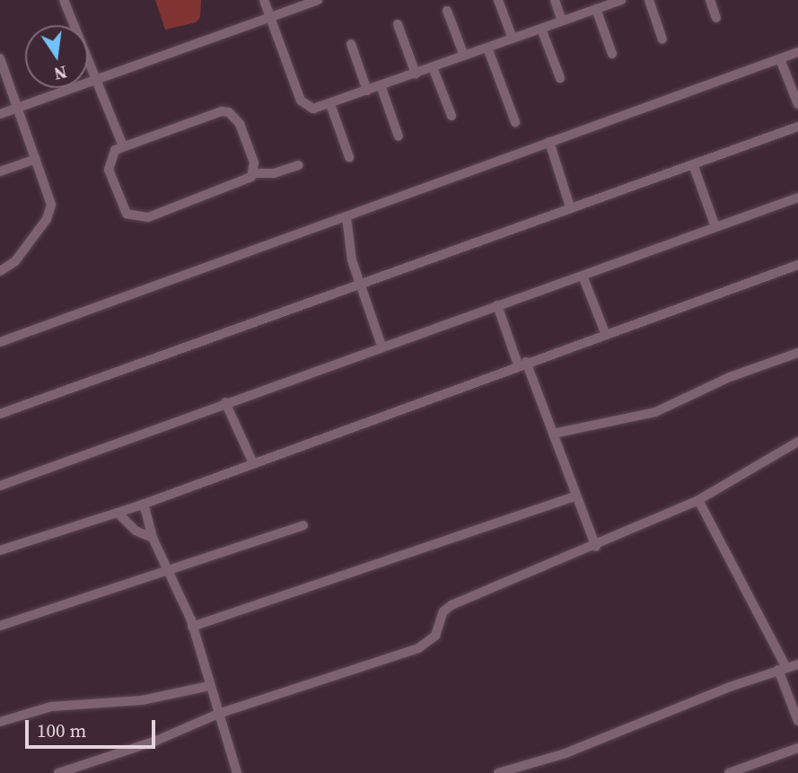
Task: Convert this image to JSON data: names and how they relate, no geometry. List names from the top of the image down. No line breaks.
{"scale_bar":"100 m","north":"bottom"}
